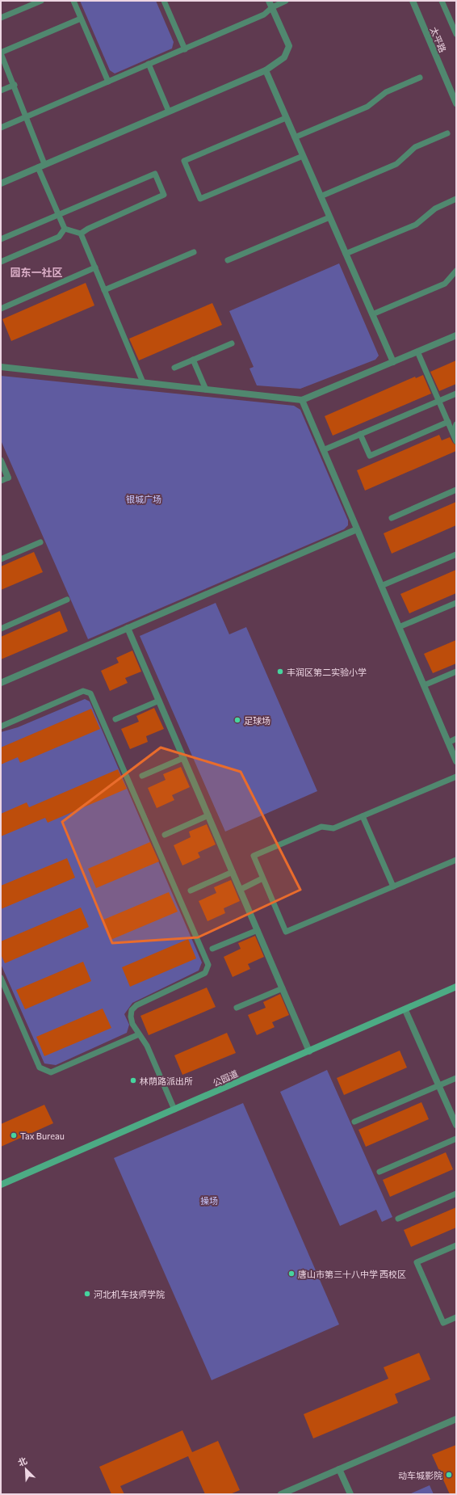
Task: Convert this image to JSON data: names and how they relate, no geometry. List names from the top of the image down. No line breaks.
{"streets":{"main road":["公园道"],"street":["太平路"]},"districts":["园东一社区"],"parks":["银城广场","操场"],"places":["丰润区第二实验小学","足球场","林荫路派出所","Tax Bureau","唐山市第三十八中学 西校区","河北机车技师学院","动车城影院"],"north":"top left"}
